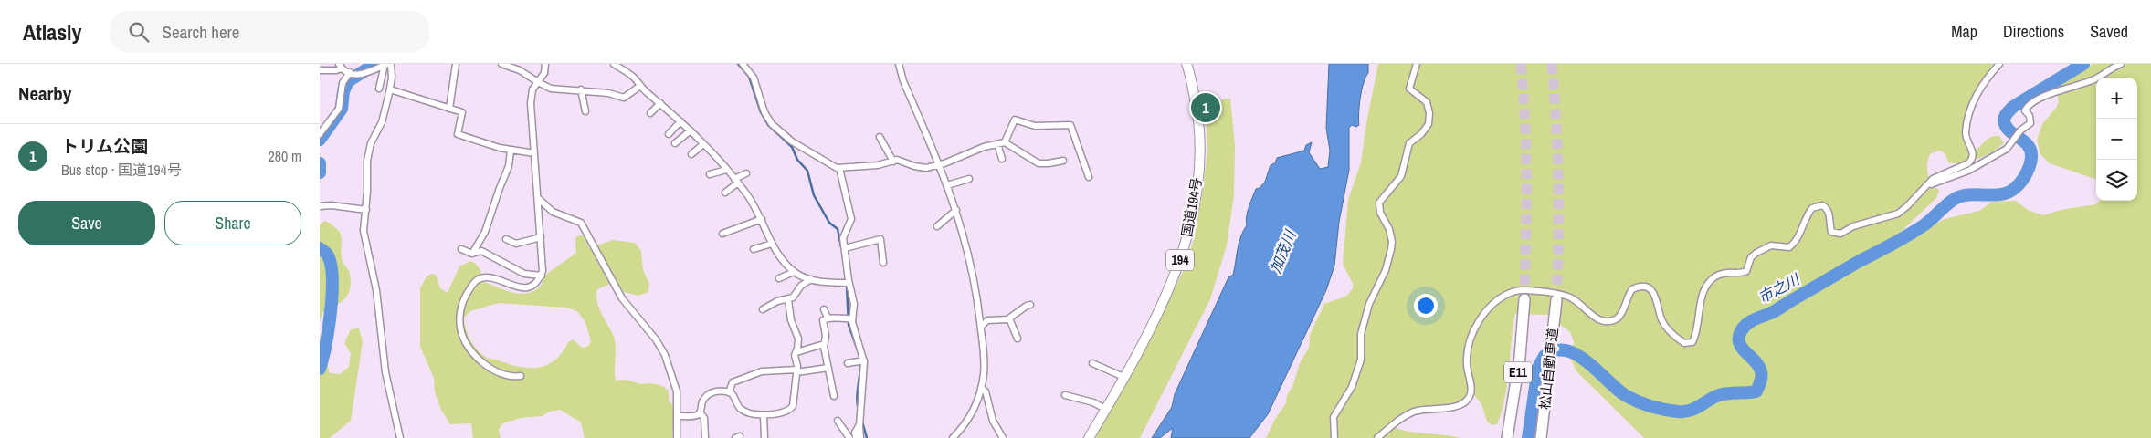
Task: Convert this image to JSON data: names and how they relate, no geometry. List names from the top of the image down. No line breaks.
{"streets":{"highway":["国道194号","194","松山自動車道","E11"]},"water":["加茂川","市之川"],"page":{"header":"Atlasly","search":"Search here","nav":["Map","Directions","Saved"],"heading":"Nearby","map_buttons":["+","−"],"pins":"1","list":[{"mark":"1","name":"トリム公園","note":"Bus stop · 国道194号","value":"280 m"}],"buttons":["Save","Share"]}}
